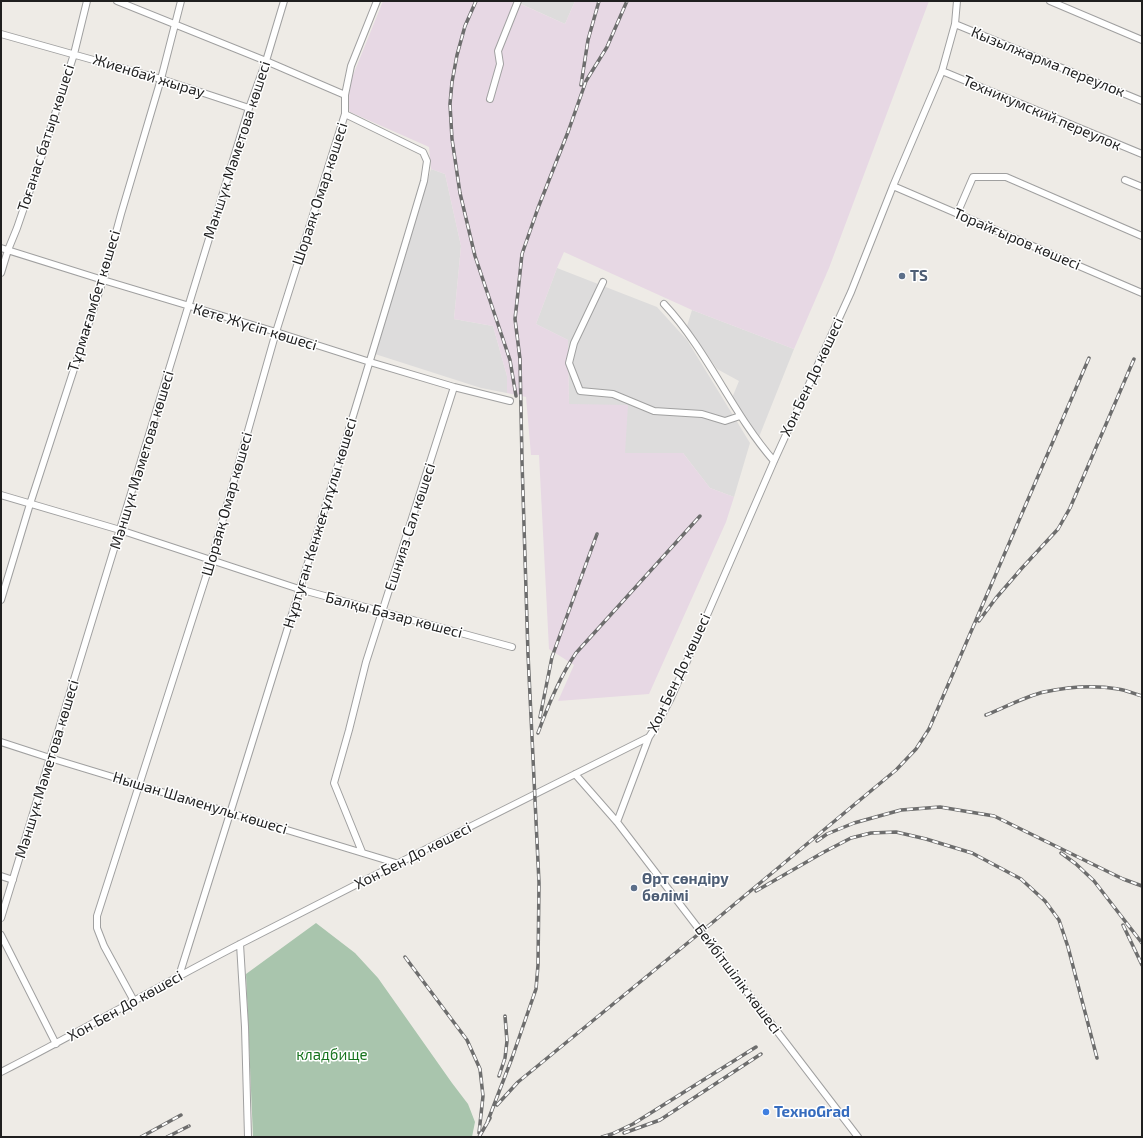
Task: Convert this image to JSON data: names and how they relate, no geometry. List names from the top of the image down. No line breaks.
{"streets":{"street":["Кызылжарма переулок","Жиенбай жырау","Техникумский переулок","Тоғанас батыр көшесі","Мәншүк Мәметова көшесі","Шораяқ Омар көшесі","Торайғыров көшесі","Тұрмағамбет көшесі","Кете Жүсіп көшесі","Хон Бен До көшесі","Нұртуған Кенжеғұлұлы көшесі","Ешнияз Сал көшесі","Балқы Базар көшесі","Нышан Шаменулы көшесі","Бейбітшілік көшесі"]},"crossings":[["Кызылжарма переулок","Хон Бен До көшесі"],["Жиенбай жырау","Тоғанас батыр көшесі"],["Жиенбай жырау","Мәншүк Мәметова көшесі"],["Жиенбай жырау","Тұрмағамбет көшесі"],["Техникумский переулок","Хон Бен До көшесі"],["Тоғанас батыр көшесі","Кете Жүсіп көшесі"],["Мәншүк Мәметова көшесі","Кете Жүсіп көшесі"],["Мәншүк Мәметова көшесі","Балқы Базар көшесі"],["Мәншүк Мәметова көшесі","Нышан Шаменулы көшесі"],["Шораяқ Омар көшесі","Кете Жүсіп көшесі"],["Шораяқ Омар көшесі","Хон Бен До көшесі"],["Шораяқ Омар көшесі","Нұртуған Кенжеғұлұлы көшесі"],["Шораяқ Омар көшесі","Балқы Базар көшесі"],["Шораяқ Омар көшесі","Нышан Шаменулы көшесі"],["Торайғыров көшесі","Хон Бен До көшесі"],["Тұрмағамбет көшесі","Кете Жүсіп көшесі"],["Тұрмағамбет көшесі","Балқы Базар көшесі"],["Кете Жүсіп көшесі","Нұртуған Кенжеғұлұлы көшесі"],["Кете Жүсіп көшесі","Ешнияз Сал көшесі"],["Хон Бен До көшесі","Нұртуған Кенжеғұлұлы көшесі"],["Хон Бен До көшесі","Нышан Шаменулы көшесі"],["Хон Бен До көшесі","Бейбітшілік көшесі"],["Нұртуған Кенжеғұлұлы көшесі","Балқы Базар көшесі"],["Нұртуған Кенжеғұлұлы көшесі","Нышан Шаменулы көшесі"],["Ешнияз Сал көшесі","Балқы Базар көшесі"],["Ешнияз Сал көшесі","Нышан Шаменулы көшесі"]],"parks":["кладбище"],"places":["TS","Өрт сөндіру бөлімі","ТехноGrad"]}
